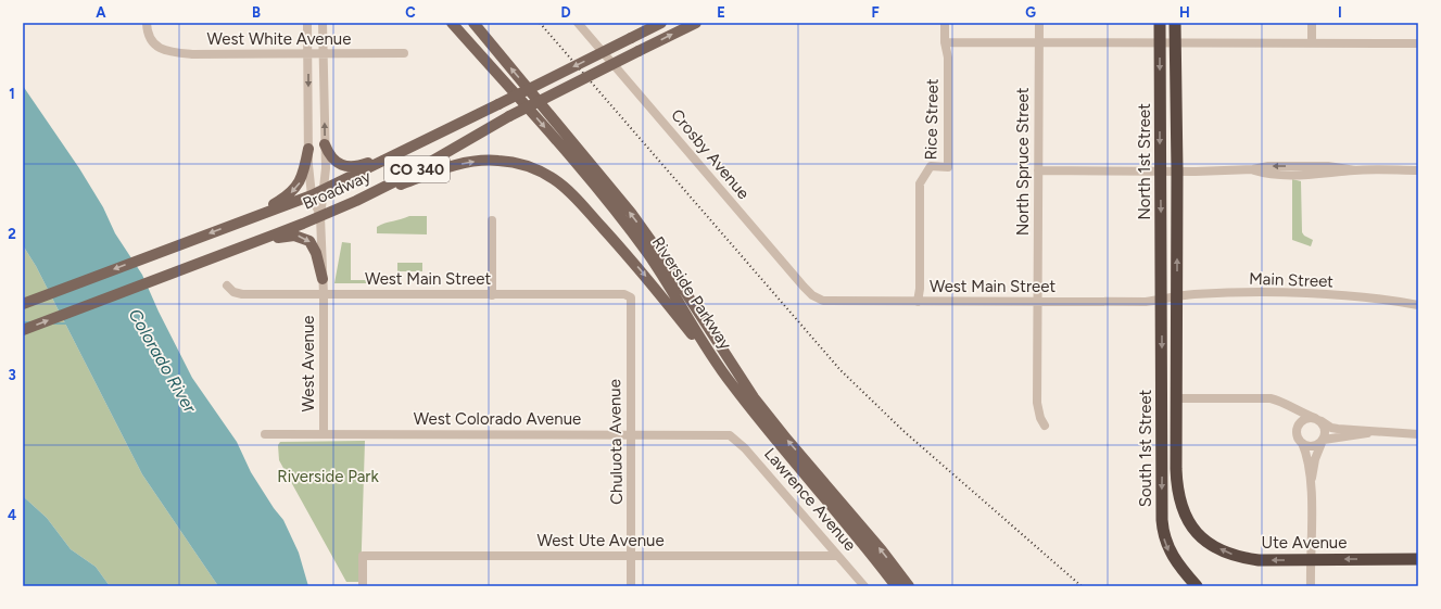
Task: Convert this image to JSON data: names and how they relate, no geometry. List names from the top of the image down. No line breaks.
{"streets":{"highway":["North 1st Street","South 1st Street","Ute Avenue"],"main road":["CO 340","Broadway","Riverside Parkway"],"street":["West White Avenue","Rice Street","Crosby Avenue","North Spruce Street","West Main Street","Main Street","West Avenue","West Colorado Avenue","Chuluota Avenue","Lawrence Avenue","West Ute Avenue"]},"crossings":[["Rice Street","West Main Street"],["Crosby Avenue","West Main Street"],["North Spruce Street","West Main Street"],["North 1st Street","West Main Street"],["North 1st Street","Main Street"],["North 1st Street","South 1st Street"],["Broadway","West Avenue"],["West Main Street","Main Street"],["West Main Street","West Avenue"],["West Main Street","Chuluota Avenue"],["West Main Street","South 1st Street"],["Main Street","South 1st Street"],["West Avenue","West Colorado Avenue"],["West Colorado Avenue","Chuluota Avenue"],["West Colorado Avenue","Lawrence Avenue"],["Chuluota Avenue","West Ute Avenue"],["South 1st Street","Ute Avenue"],["Lawrence Avenue","West Ute Avenue"]],"one_way":["Ute Avenue"],"water":["Colorado River"],"parks":["Riverside Park"],"grid":{"columns":["A","B","C","D","E","F","G","H","I"],"rows":["1","2","3","4"]}}
